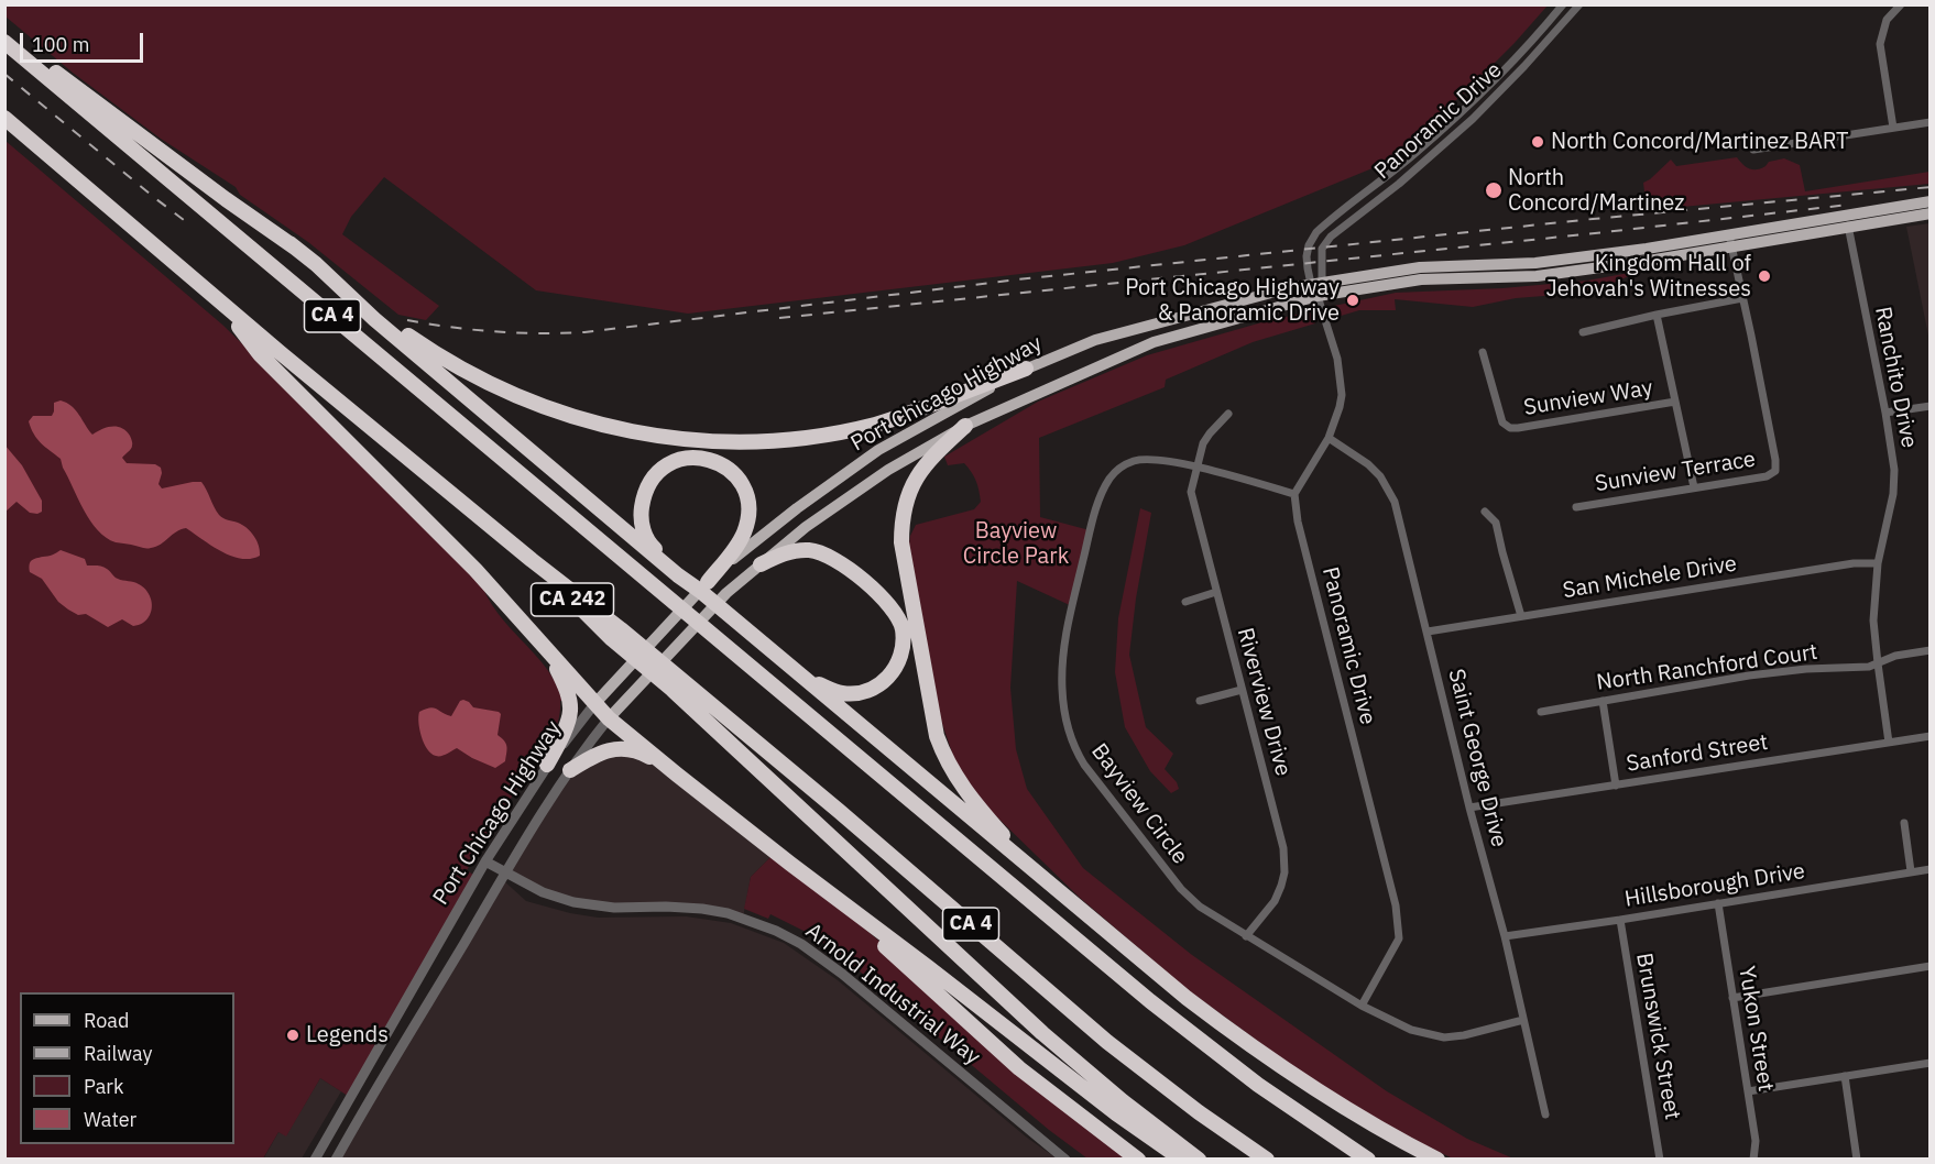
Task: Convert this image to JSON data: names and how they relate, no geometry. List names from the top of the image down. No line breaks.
{"streets":{"highway":["CA 4","CA 242"],"main road":["Port Chicago Highway"],"street":["Panoramic Drive","Ranchito Drive","Sunview Way","Sunview Terrace","San Michele Drive","North Ranchford Court","Riverview Drive","Sanford Street","Saint George Drive","Bayview Circle","Hillsborough Drive","Arnold Industrial Way","Yukon Street","Brunswick Street"]},"crossings":[["Panoramic Drive","Port Chicago Highway"],["Panoramic Drive","Bayview Circle"],["CA 4","CA 242"],["Ranchito Drive","Port Chicago Highway"],["Ranchito Drive","San Michele Drive"],["Ranchito Drive","North Ranchford Court"],["Ranchito Drive","Sanford Street"],["Port Chicago Highway","Sunview Terrace"],["Port Chicago Highway","Arnold Industrial Way"],["San Michele Drive","Saint George Drive"],["Riverview Drive","Bayview Circle"],["Sanford Street","Saint George Drive"],["Saint George Drive","Bayview Circle"],["Saint George Drive","Hillsborough Drive"],["Hillsborough Drive","Yukon Street"],["Hillsborough Drive","Brunswick Street"]],"parks":["Bayview Circle Park"],"places":["North Concord/Martinez BART","North Concord/Martinez","Kingdom Hall of Jehovah's Witnesses","Port Chicago Highway & Panoramic Drive","Legends"],"legend":["Road","Railway","Park","Water"],"scale_bar":"100 m"}
